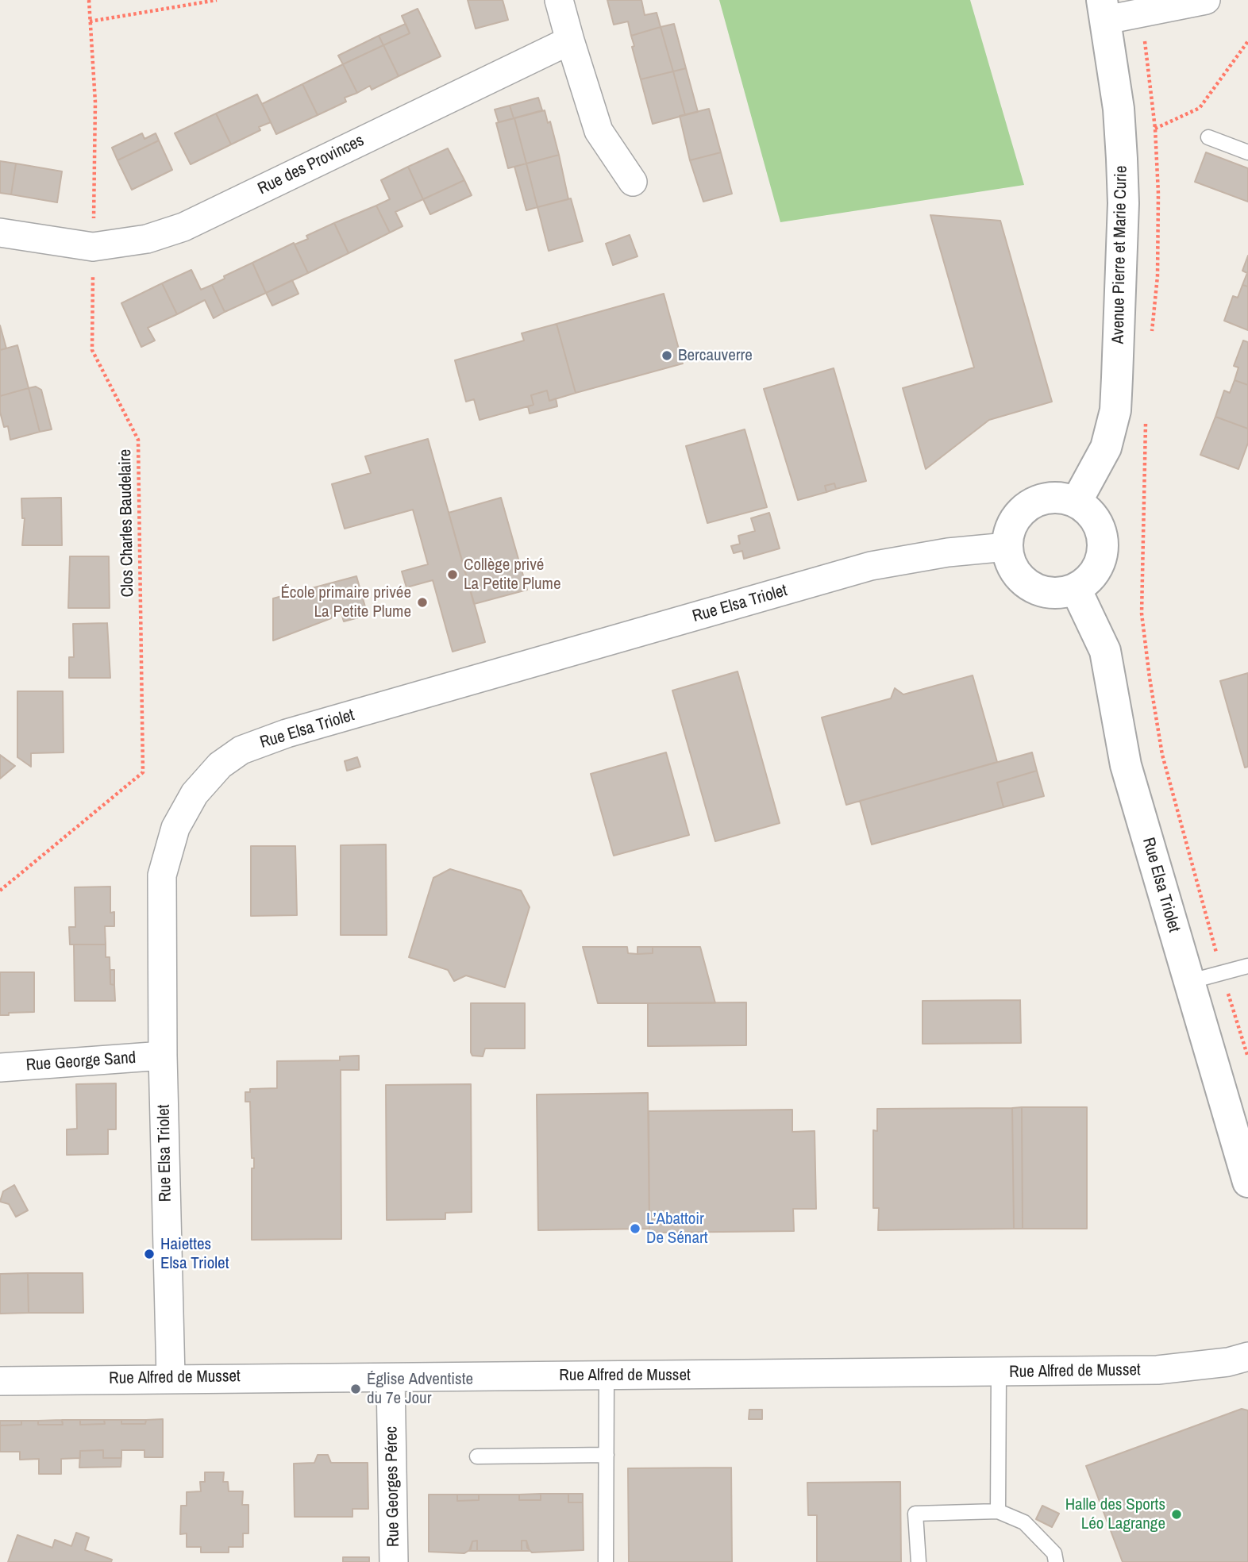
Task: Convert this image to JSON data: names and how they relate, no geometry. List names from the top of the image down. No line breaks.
{"streets":{"street":["Rue des Provinces","Avenue Pierre et Marie Curie","Rue Elsa Triolet","Rue George Sand","Rue Alfred de Musset","Rue Georges Pérec"],"path":["Clos Charles Baudelaire"]},"crossings":[["Rue des Provinces","Clos Charles Baudelaire"],["Avenue Pierre et Marie Curie","Rue Elsa Triolet"],["Rue Elsa Triolet","Rue George Sand"],["Rue Elsa Triolet","Rue Alfred de Musset"],["Rue Alfred de Musset","Rue Georges Pérec"]],"places":["Bercauverre","Collège privé La Petite Plume","École primaire privée La Petite Plume","L’Abattoir De Sénart","Haiettes Elsa Triolet","Église Adventiste du 7e Jour","Halle des Sports Léo Lagrange"]}
